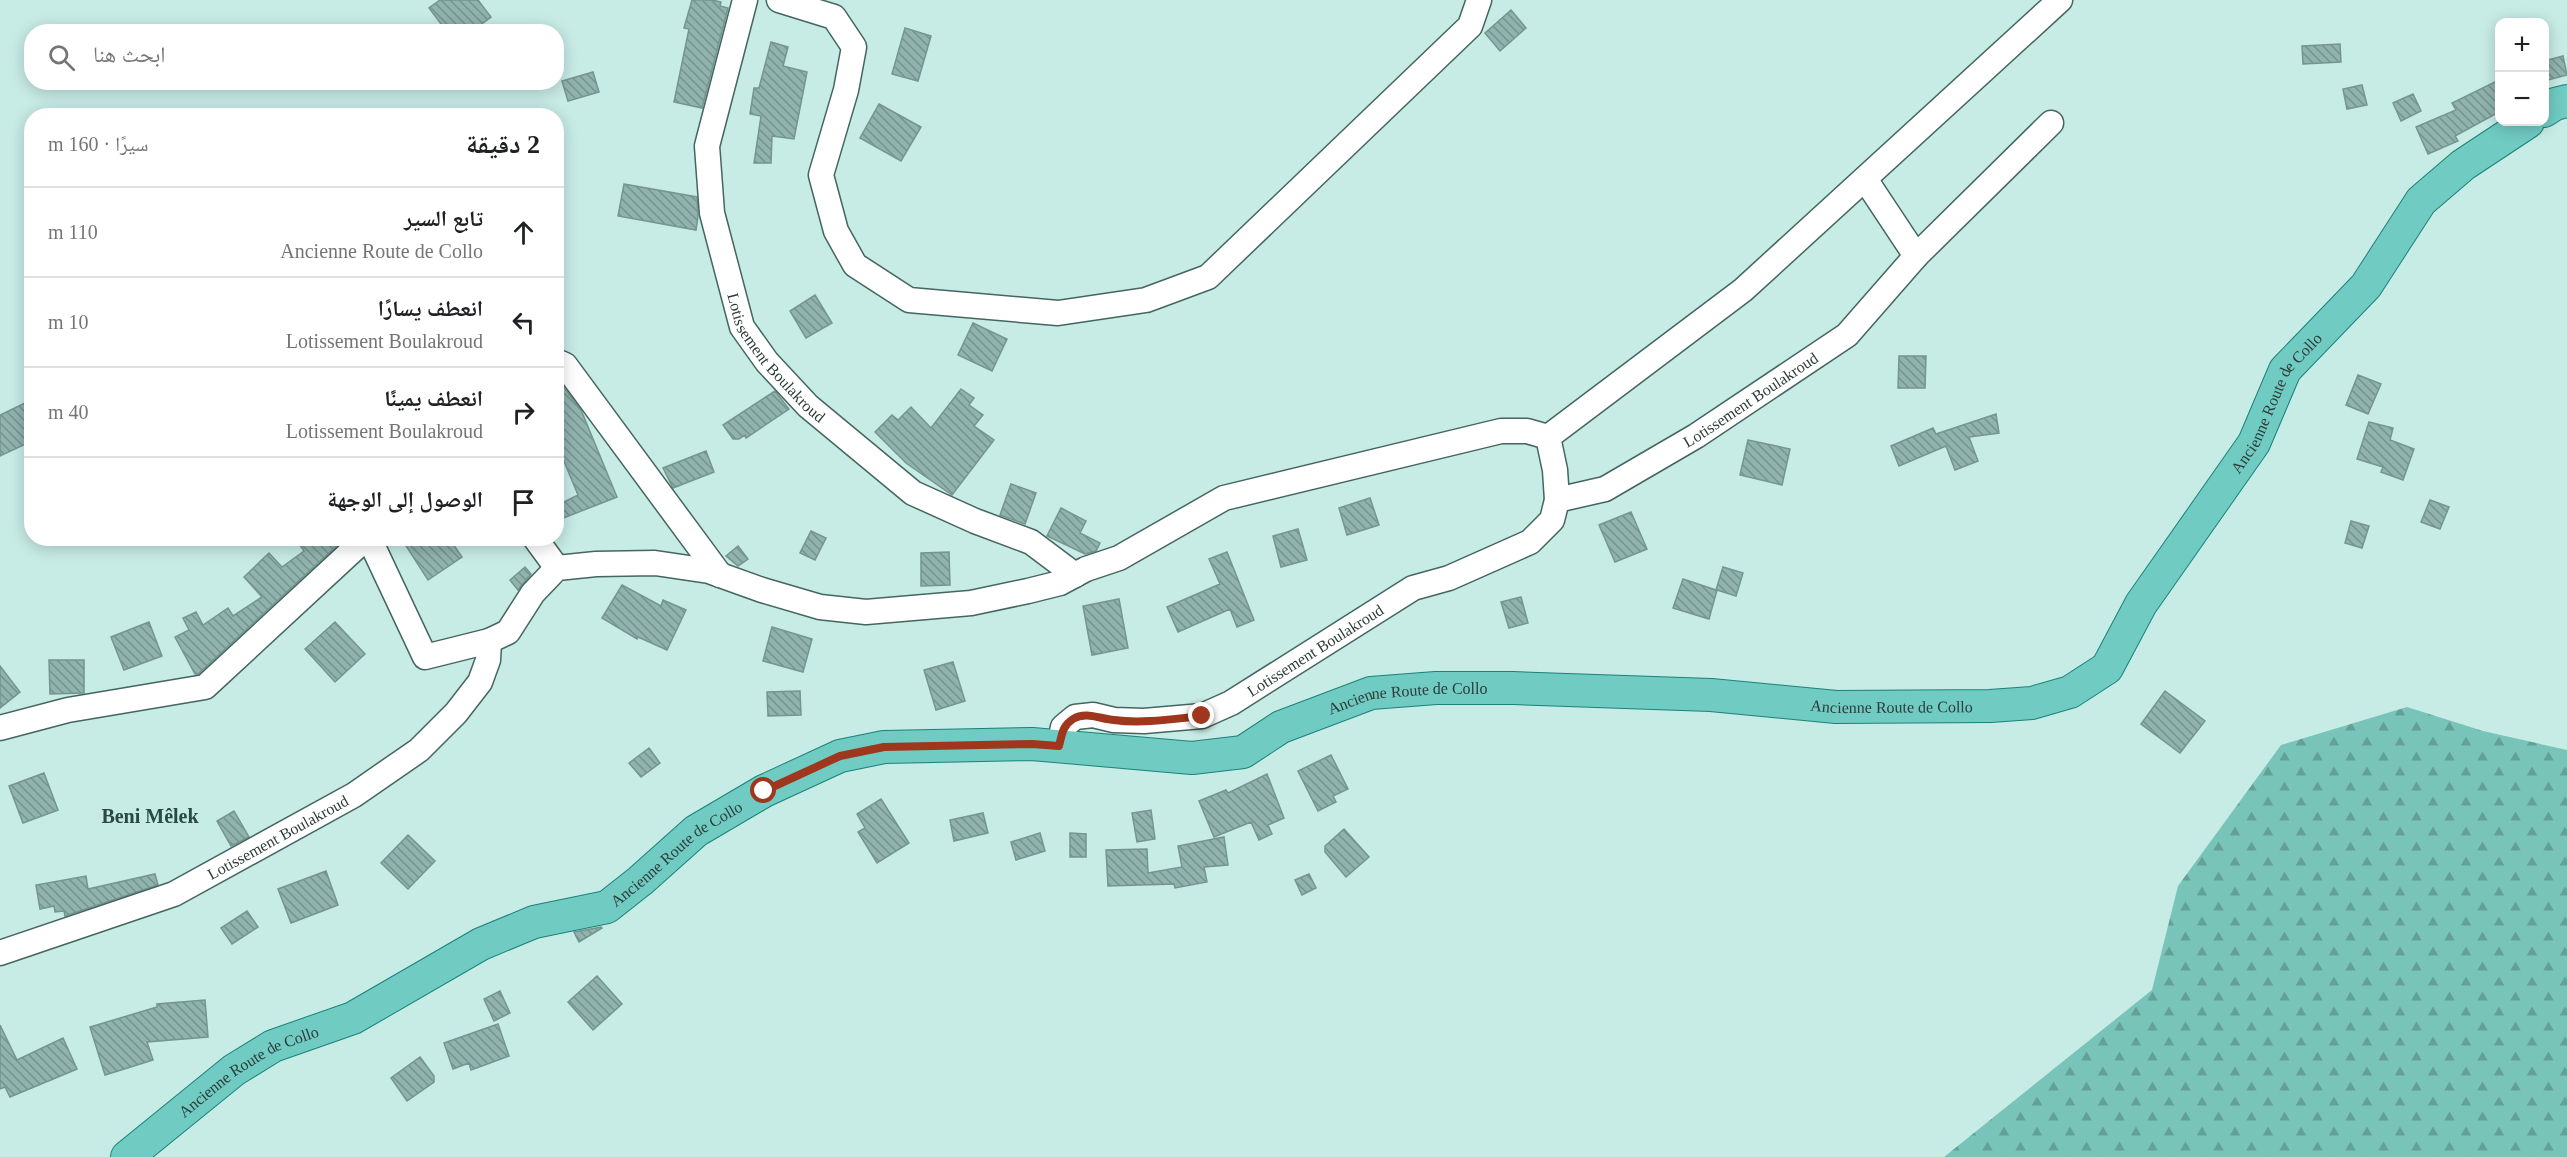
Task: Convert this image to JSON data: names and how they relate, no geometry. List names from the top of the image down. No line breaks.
{"streets":{"main road":["Ancienne Route de Collo"],"street":["Lotissement Boulakroud"]},"crossings":[["Lotissement Boulakroud","Ancienne Route de Collo"]],"districts":["Beni Mêlek"],"page":{"map_buttons":["+","−"],"search":"ابحث هنا","heading":["2 دقيقة","سيرًا · 160 m"],"list":[["تابع السير","Ancienne Route de Collo","110 m"],["انعطف يسارًا","Lotissement Boulakroud","10 m"],["انعطف يمينًا","Lotissement Boulakroud","40 m"],"الوصول إلى الوجهة"]}}
